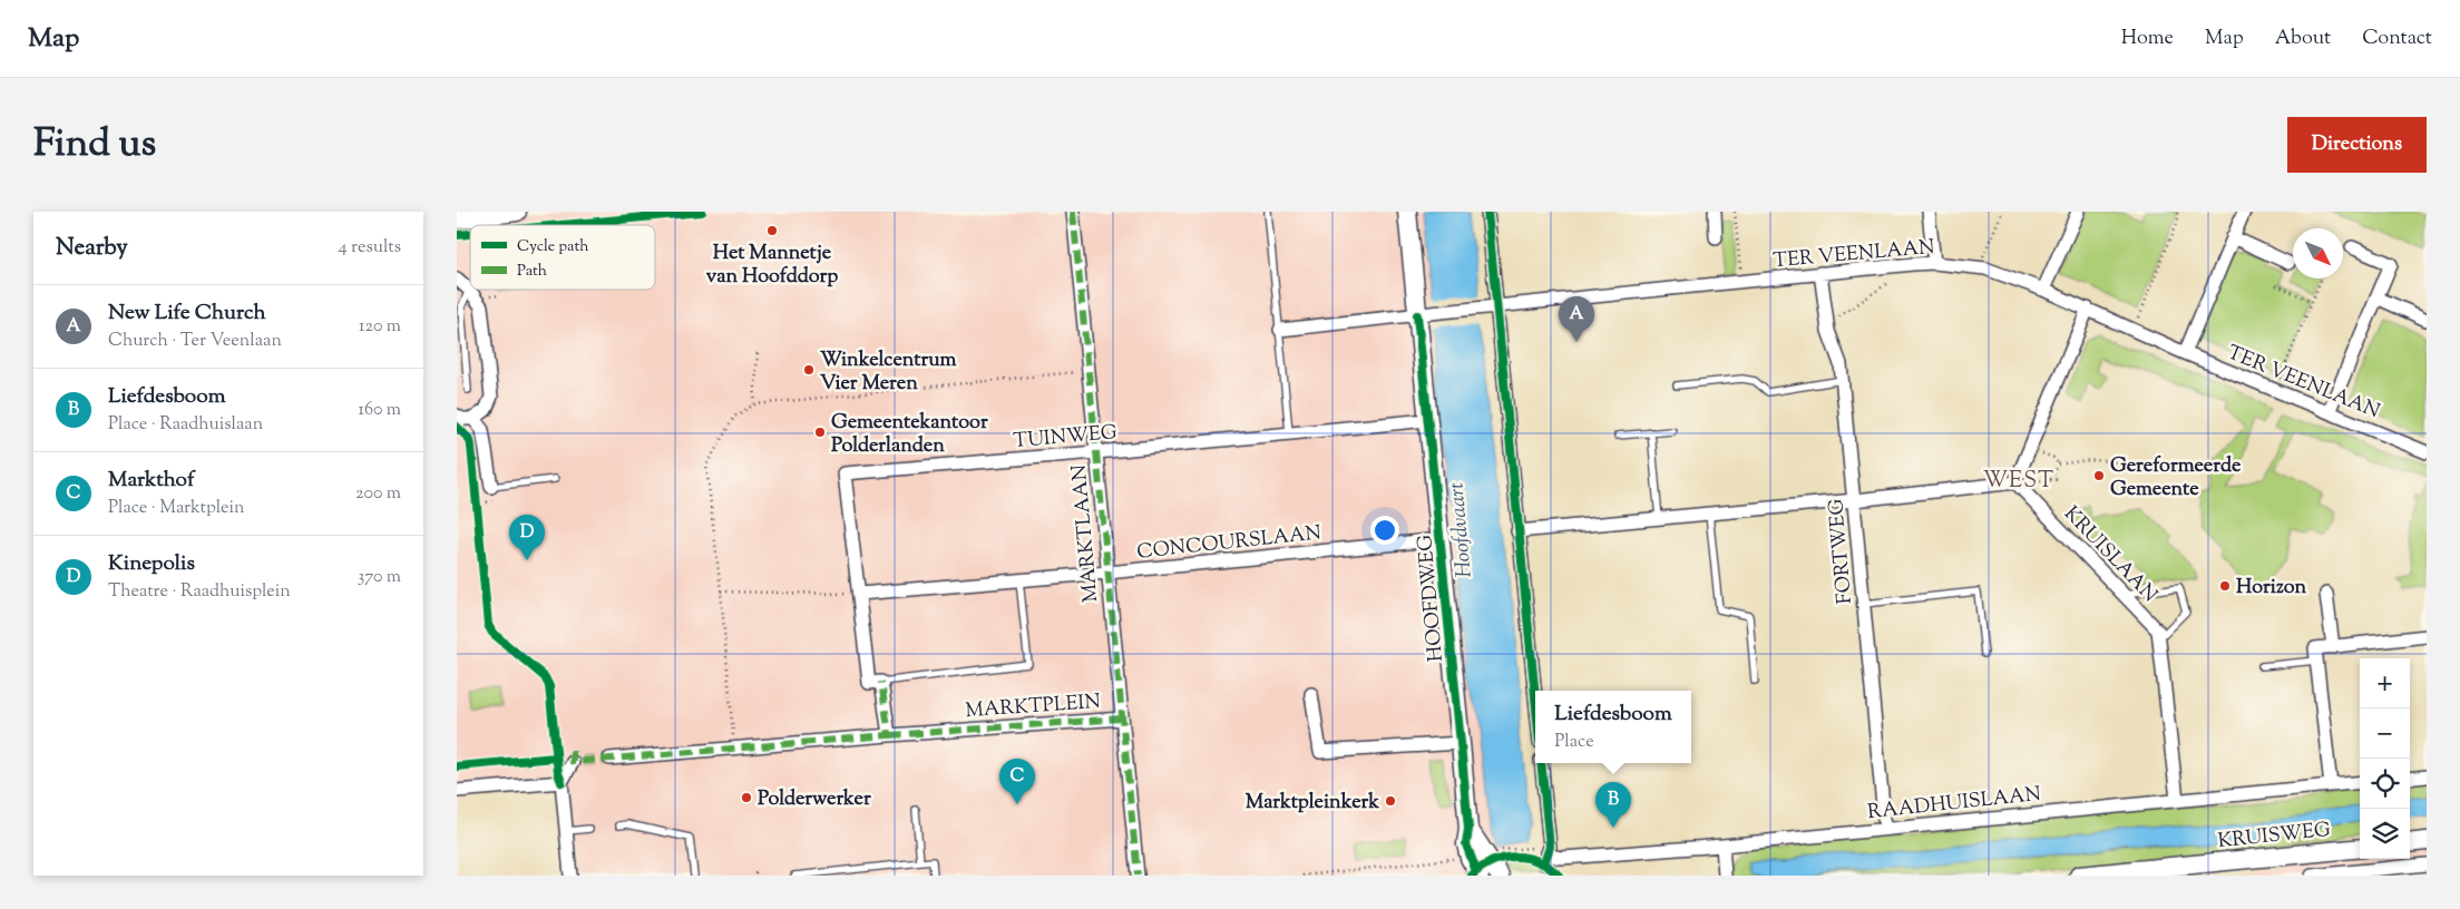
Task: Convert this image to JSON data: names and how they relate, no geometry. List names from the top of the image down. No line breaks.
{"streets":{"street":["TER VEENLAAN","TUINWEG","MARKTLAAN","CONCOURSLAAN","FORTWEG","KRUISLAAN","HOOFDWEG","MARKTPLEIN","RAADHUISLAAN","KRUISWEG"]},"crossings":[["TER VEENLAAN","FORTWEG"],["TER VEENLAAN","HOOFDWEG"],["TUINWEG","MARKTLAAN"],["TUINWEG","CONCOURSLAAN"],["TUINWEG","HOOFDWEG"],["MARKTLAAN","CONCOURSLAAN"],["MARKTLAAN","MARKTPLEIN"],["CONCOURSLAAN","HOOFDWEG"],["FORTWEG","RAADHUISLAAN"],["KRUISLAAN","RAADHUISLAAN"]],"districts":["WEST"],"water":["Hoofdvaart"],"places":["Het Mannetje van Hoofddorp","Winkelcentrum Vier Meren","Gemeentekantoor Polderlanden","Gereformeerde Gemeente","Horizon","Polderwerker","Marktpleinkerk"],"legend":["Cycle path","Path"],"north":"bottom right","page":{"header":"Map","nav":["Home","Map","About","Contact"],"title":"Find us","buttons":"Directions","heading":["Nearby","4 results"],"list":[{"mark":"A","name":"New Life Church","note":"Church · Ter Veenlaan","value":"120 m"},{"mark":"B","name":"Liefdesboom","note":"Place · Raadhuislaan","value":"160 m"},{"mark":"C","name":"Markthof","note":"Place · Marktplein","value":"200 m"},{"mark":"D","name":"Kinepolis","note":"Theatre · Raadhuisplein","value":"370 m"}],"pins":["A","D","C","B"],"map_buttons":["+","−"],"popup":["Liefdesboom","Place"]}}
